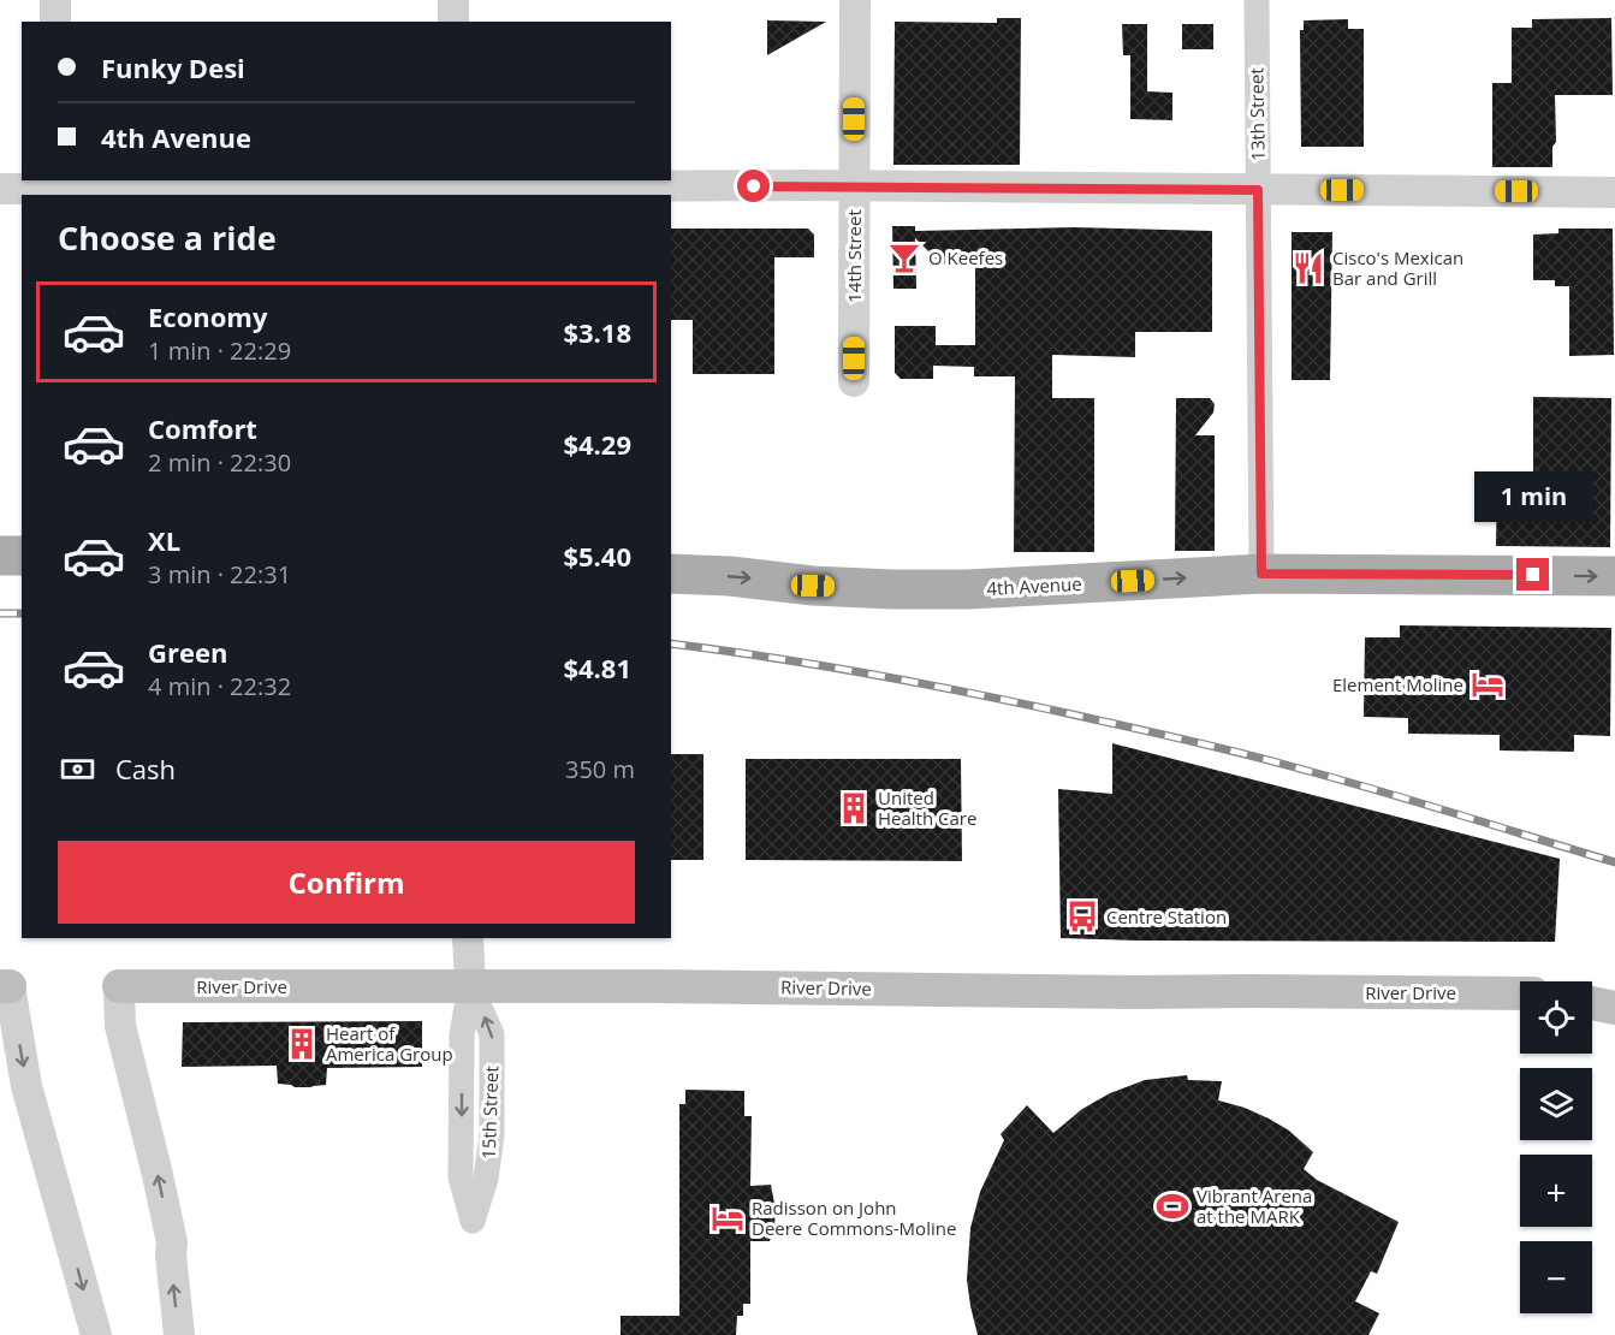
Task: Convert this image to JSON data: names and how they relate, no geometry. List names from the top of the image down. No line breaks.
{"streets":{"main road":["4th Avenue","River Drive"],"street":["13th Street","14th Street","15th Street"]},"crossings":[["13th Street","4th Avenue"],["River Drive","15th Street"]],"one_way":["4th Avenue"],"places":{"bar":["O Keefes"],"restaurant":["Cisco's Mexican Bar and Grill"],"hotel":["Element Moline","Radisson on John Deere Commons-Moline"],"building":["United Health Care","Heart of America Group"],"bus stop":["Centre Station"],"sports":["Vibrant Arena at the MARK"]},"page":{"banner":["Funky Desi","4th Avenue"],"heading":"Choose a ride","list":[{"name":"Economy","note":"1 min · 22:29","value":"$3.18"},{"name":"Comfort","note":"2 min · 22:30","value":"$4.29"},{"name":"XL","note":"3 min · 22:31","value":"$5.40"},{"name":"Green","note":"4 min · 22:32","value":"$4.81"}],"bubble":"1 min","pay":["Cash","350 m"],"buttons":"Confirm","map_buttons":["+","−"]}}
